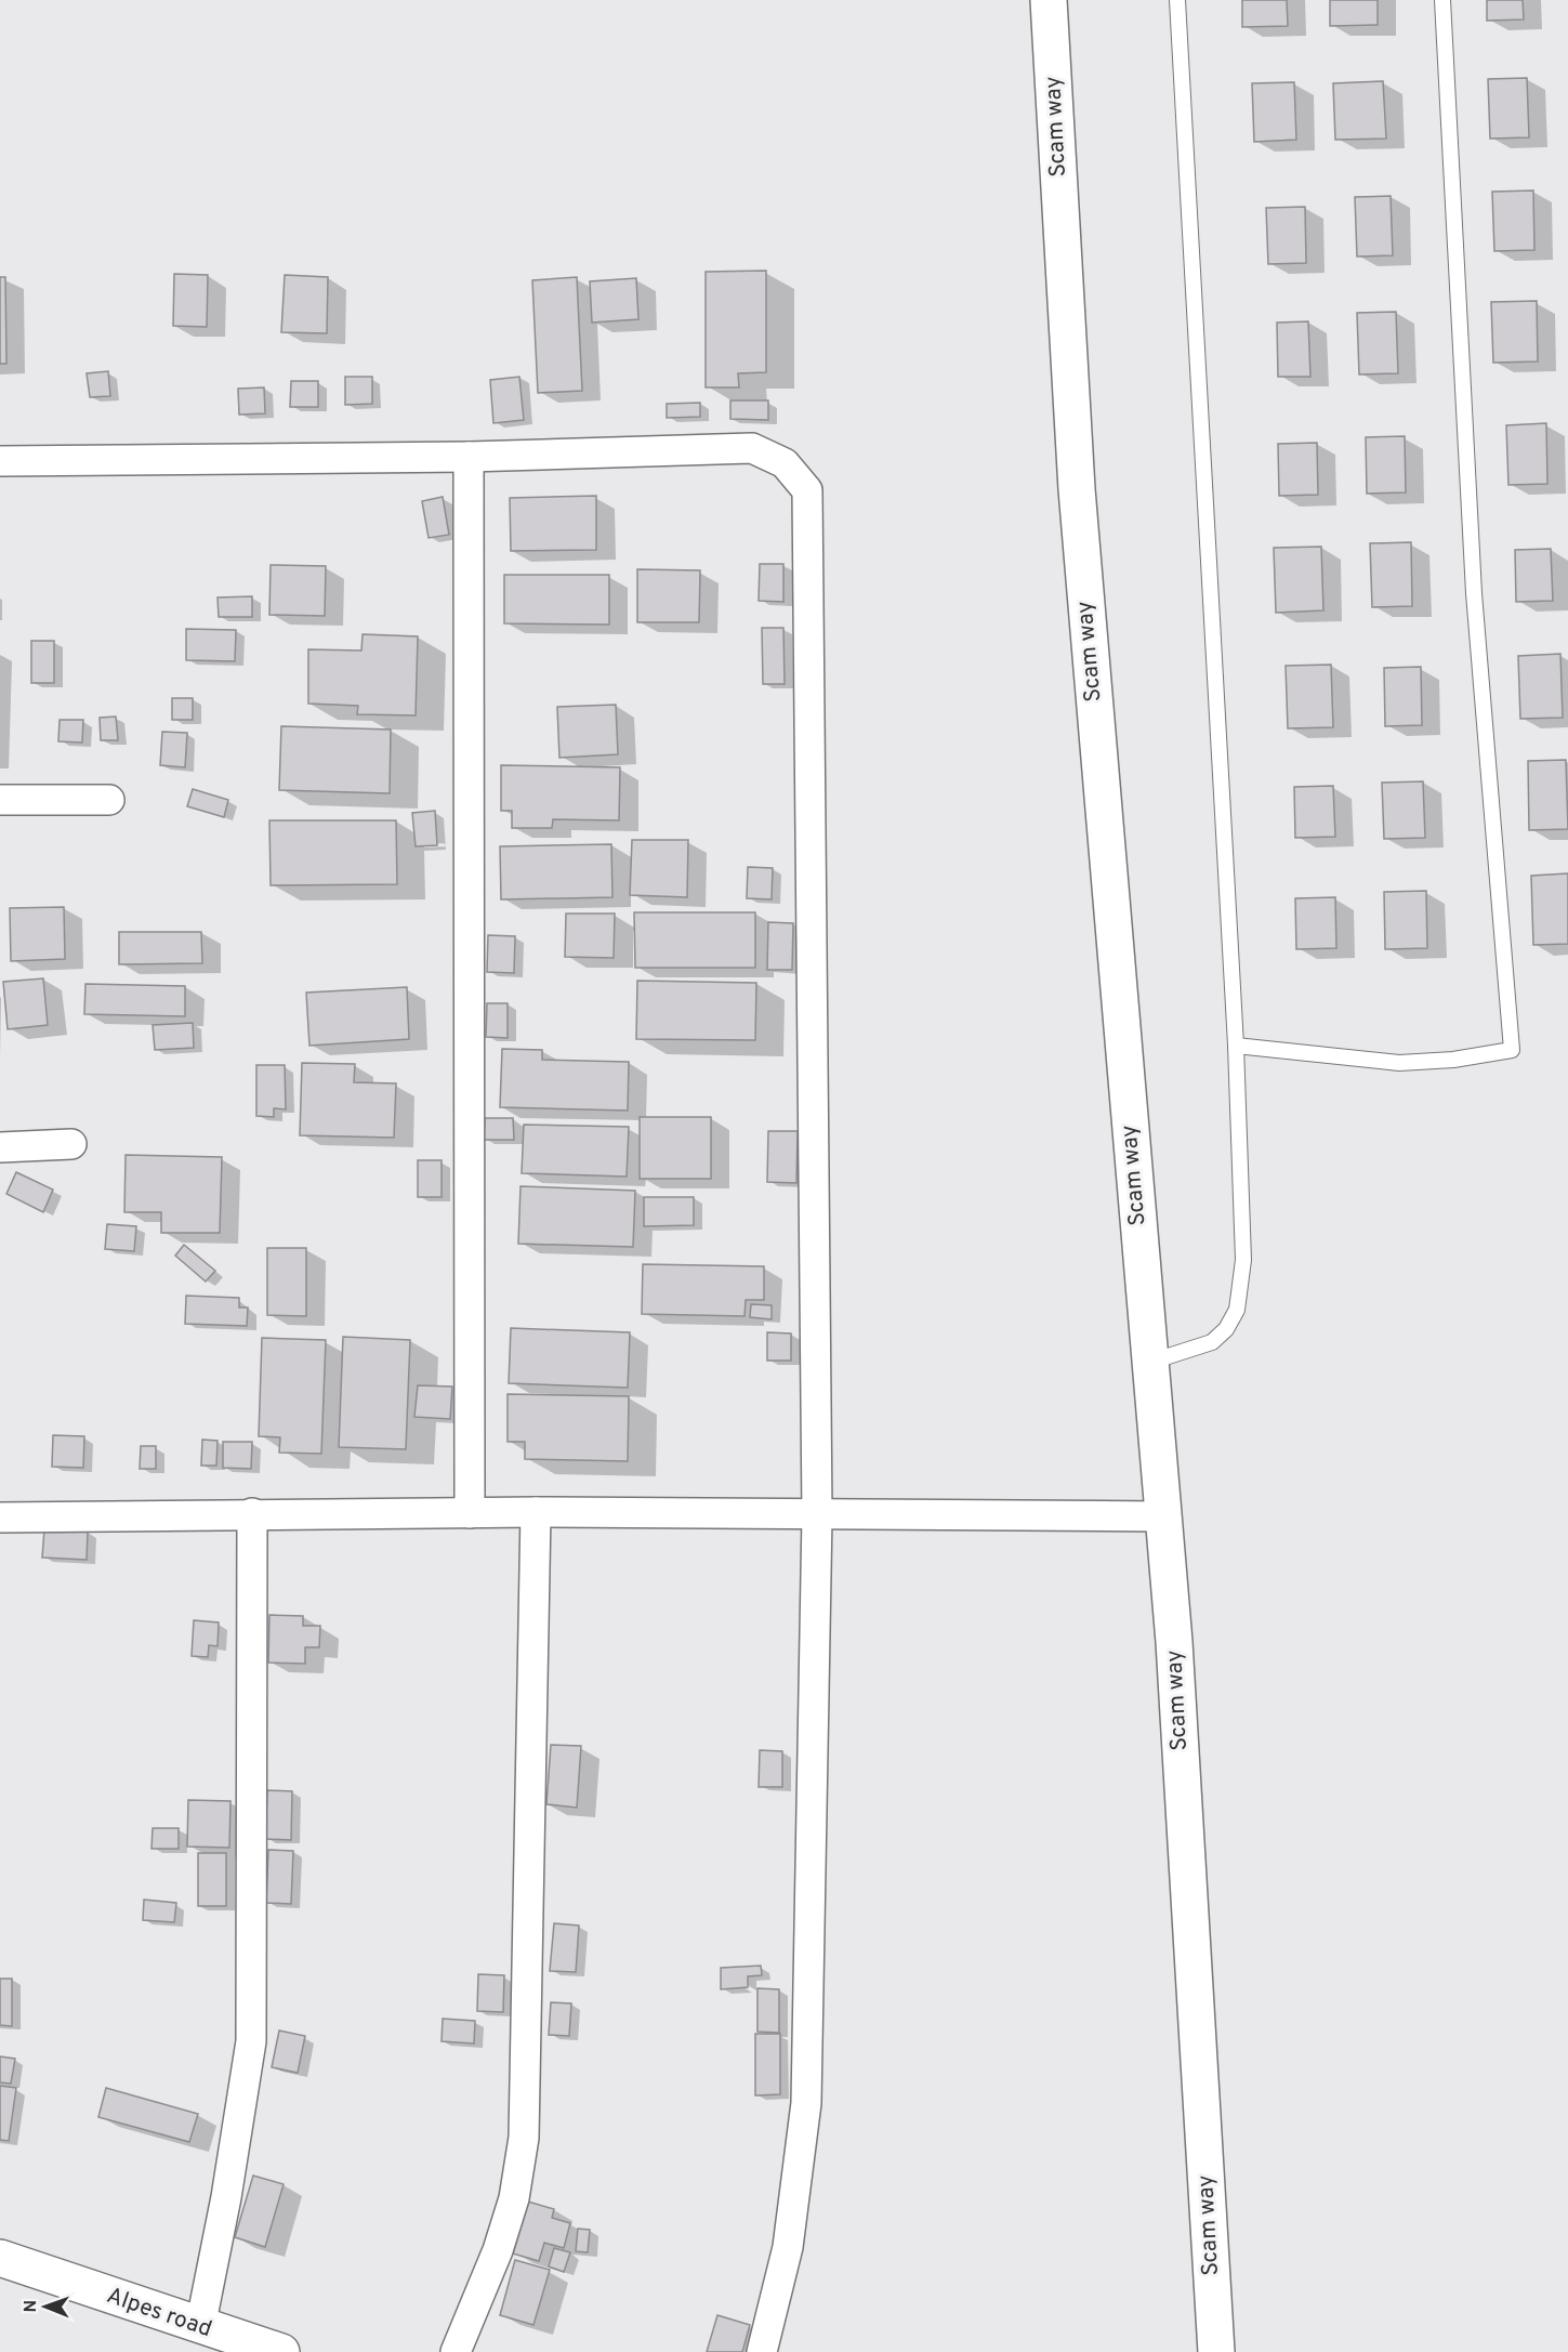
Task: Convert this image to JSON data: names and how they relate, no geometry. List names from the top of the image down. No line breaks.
{"streets":{"street":["Scam way","Alpes road"]},"north":"left"}
